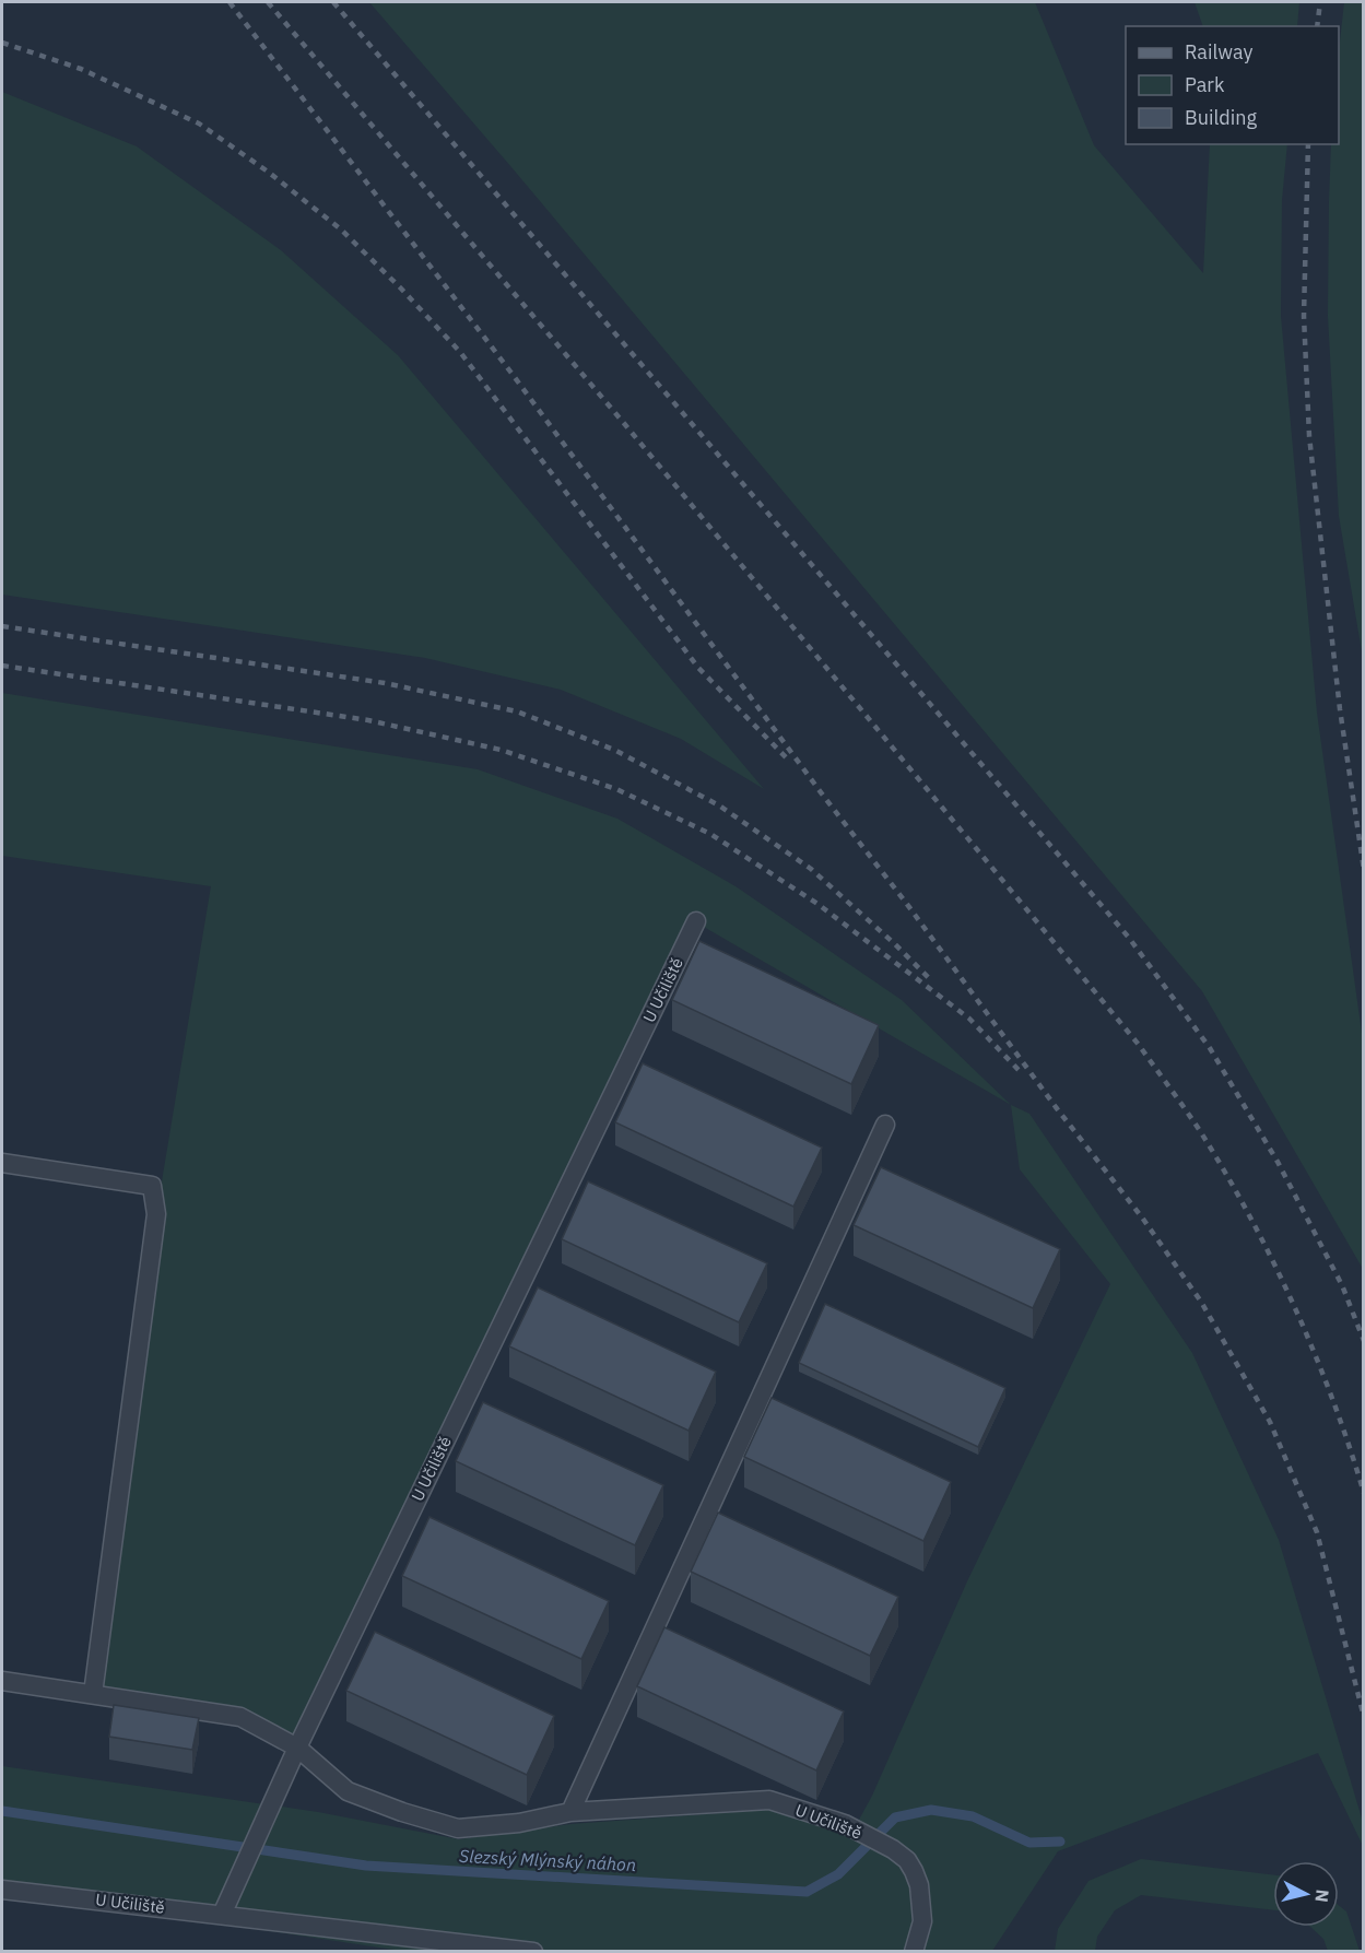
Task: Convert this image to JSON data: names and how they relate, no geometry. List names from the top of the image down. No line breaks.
{"streets":{"lane":["U Učiliště"]},"water":["Slezský Mlýnský náhon"],"legend":["Railway","Park","Building"],"north":"right"}
